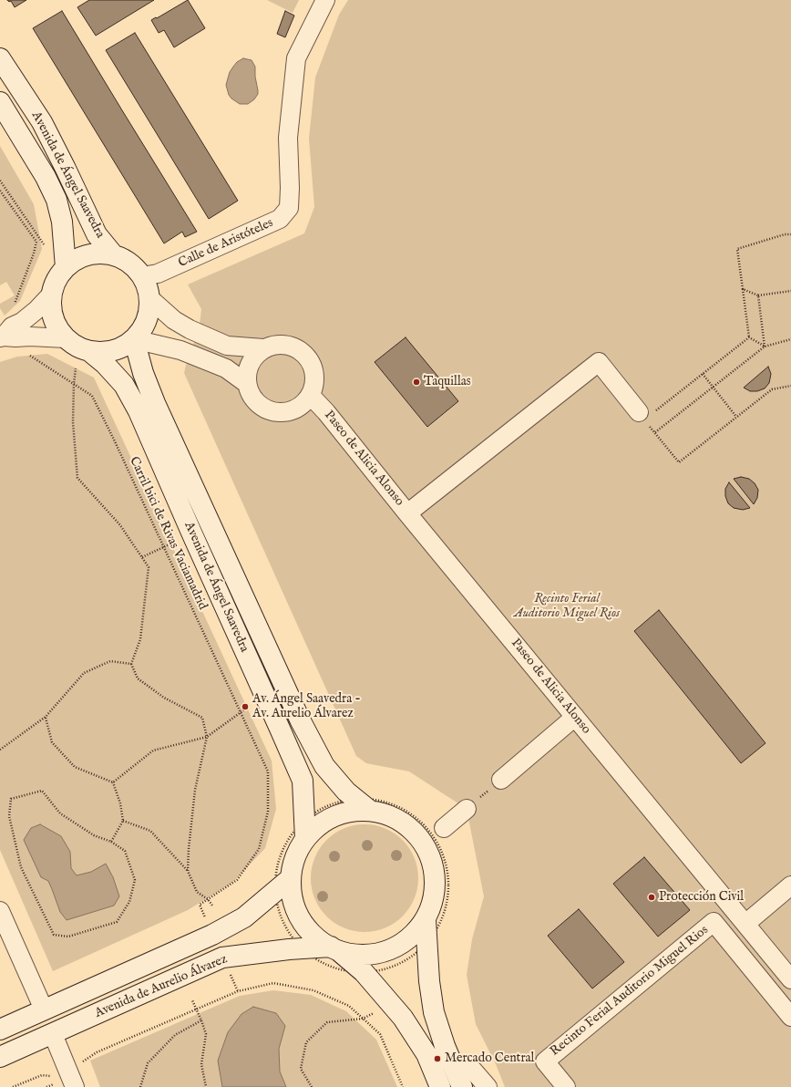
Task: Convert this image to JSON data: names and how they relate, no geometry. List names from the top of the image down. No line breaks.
{"streets":{"street":["Avenida de Ángel Saavedra","Calle de Aristóteles","Paseo de Alicia Alonso","Avenida de Aurelio Álvarez","Recinto Ferial Auditorio Miguel Rios"],"path":["Carril bici de Rivas Vaciamadrid"]},"crossings":[["Avenida de Ángel Saavedra","Calle de Aristóteles"]],"parks":["Recinto Ferial Auditorio Miguel Rios"],"places":["Taquillas","Av. Ángel Saavedra - Av. Aurelio Álvarez","Protección Civil","Mercado Central"]}
